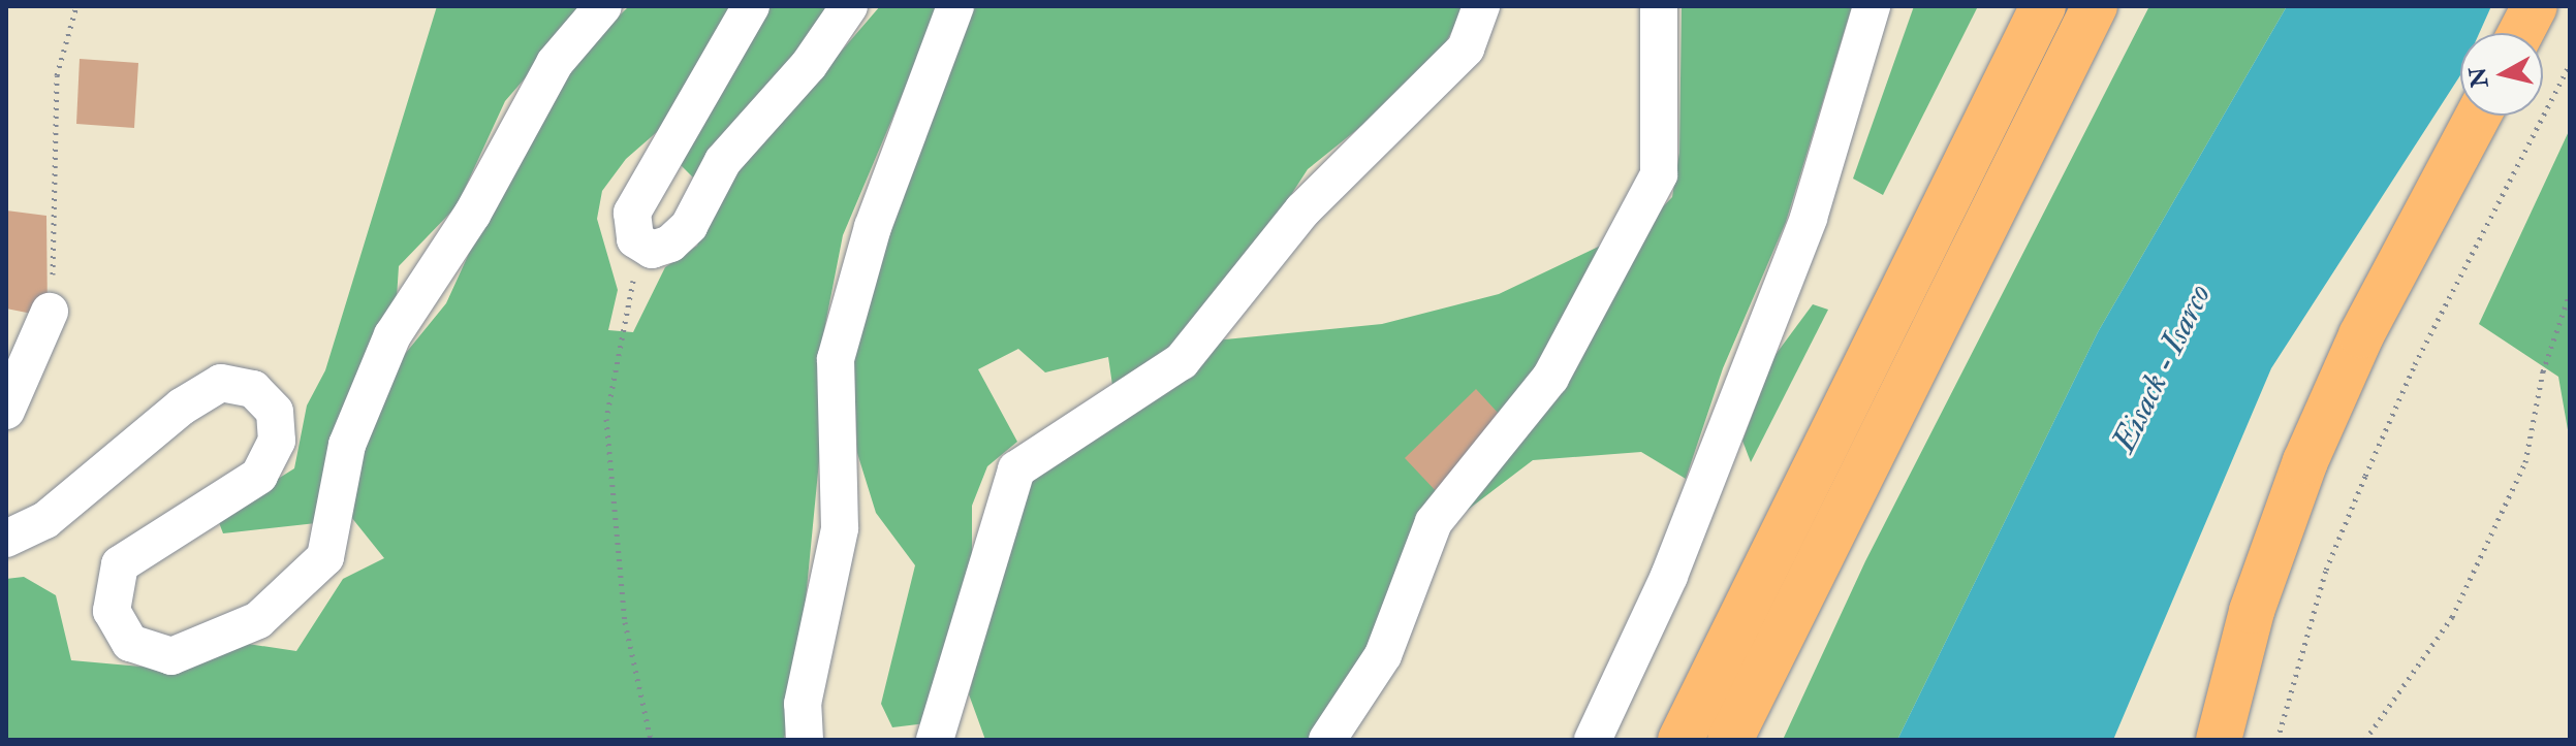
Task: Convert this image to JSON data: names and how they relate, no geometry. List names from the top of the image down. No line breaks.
{"water":["Eisack - Isarco"],"north":"left"}
